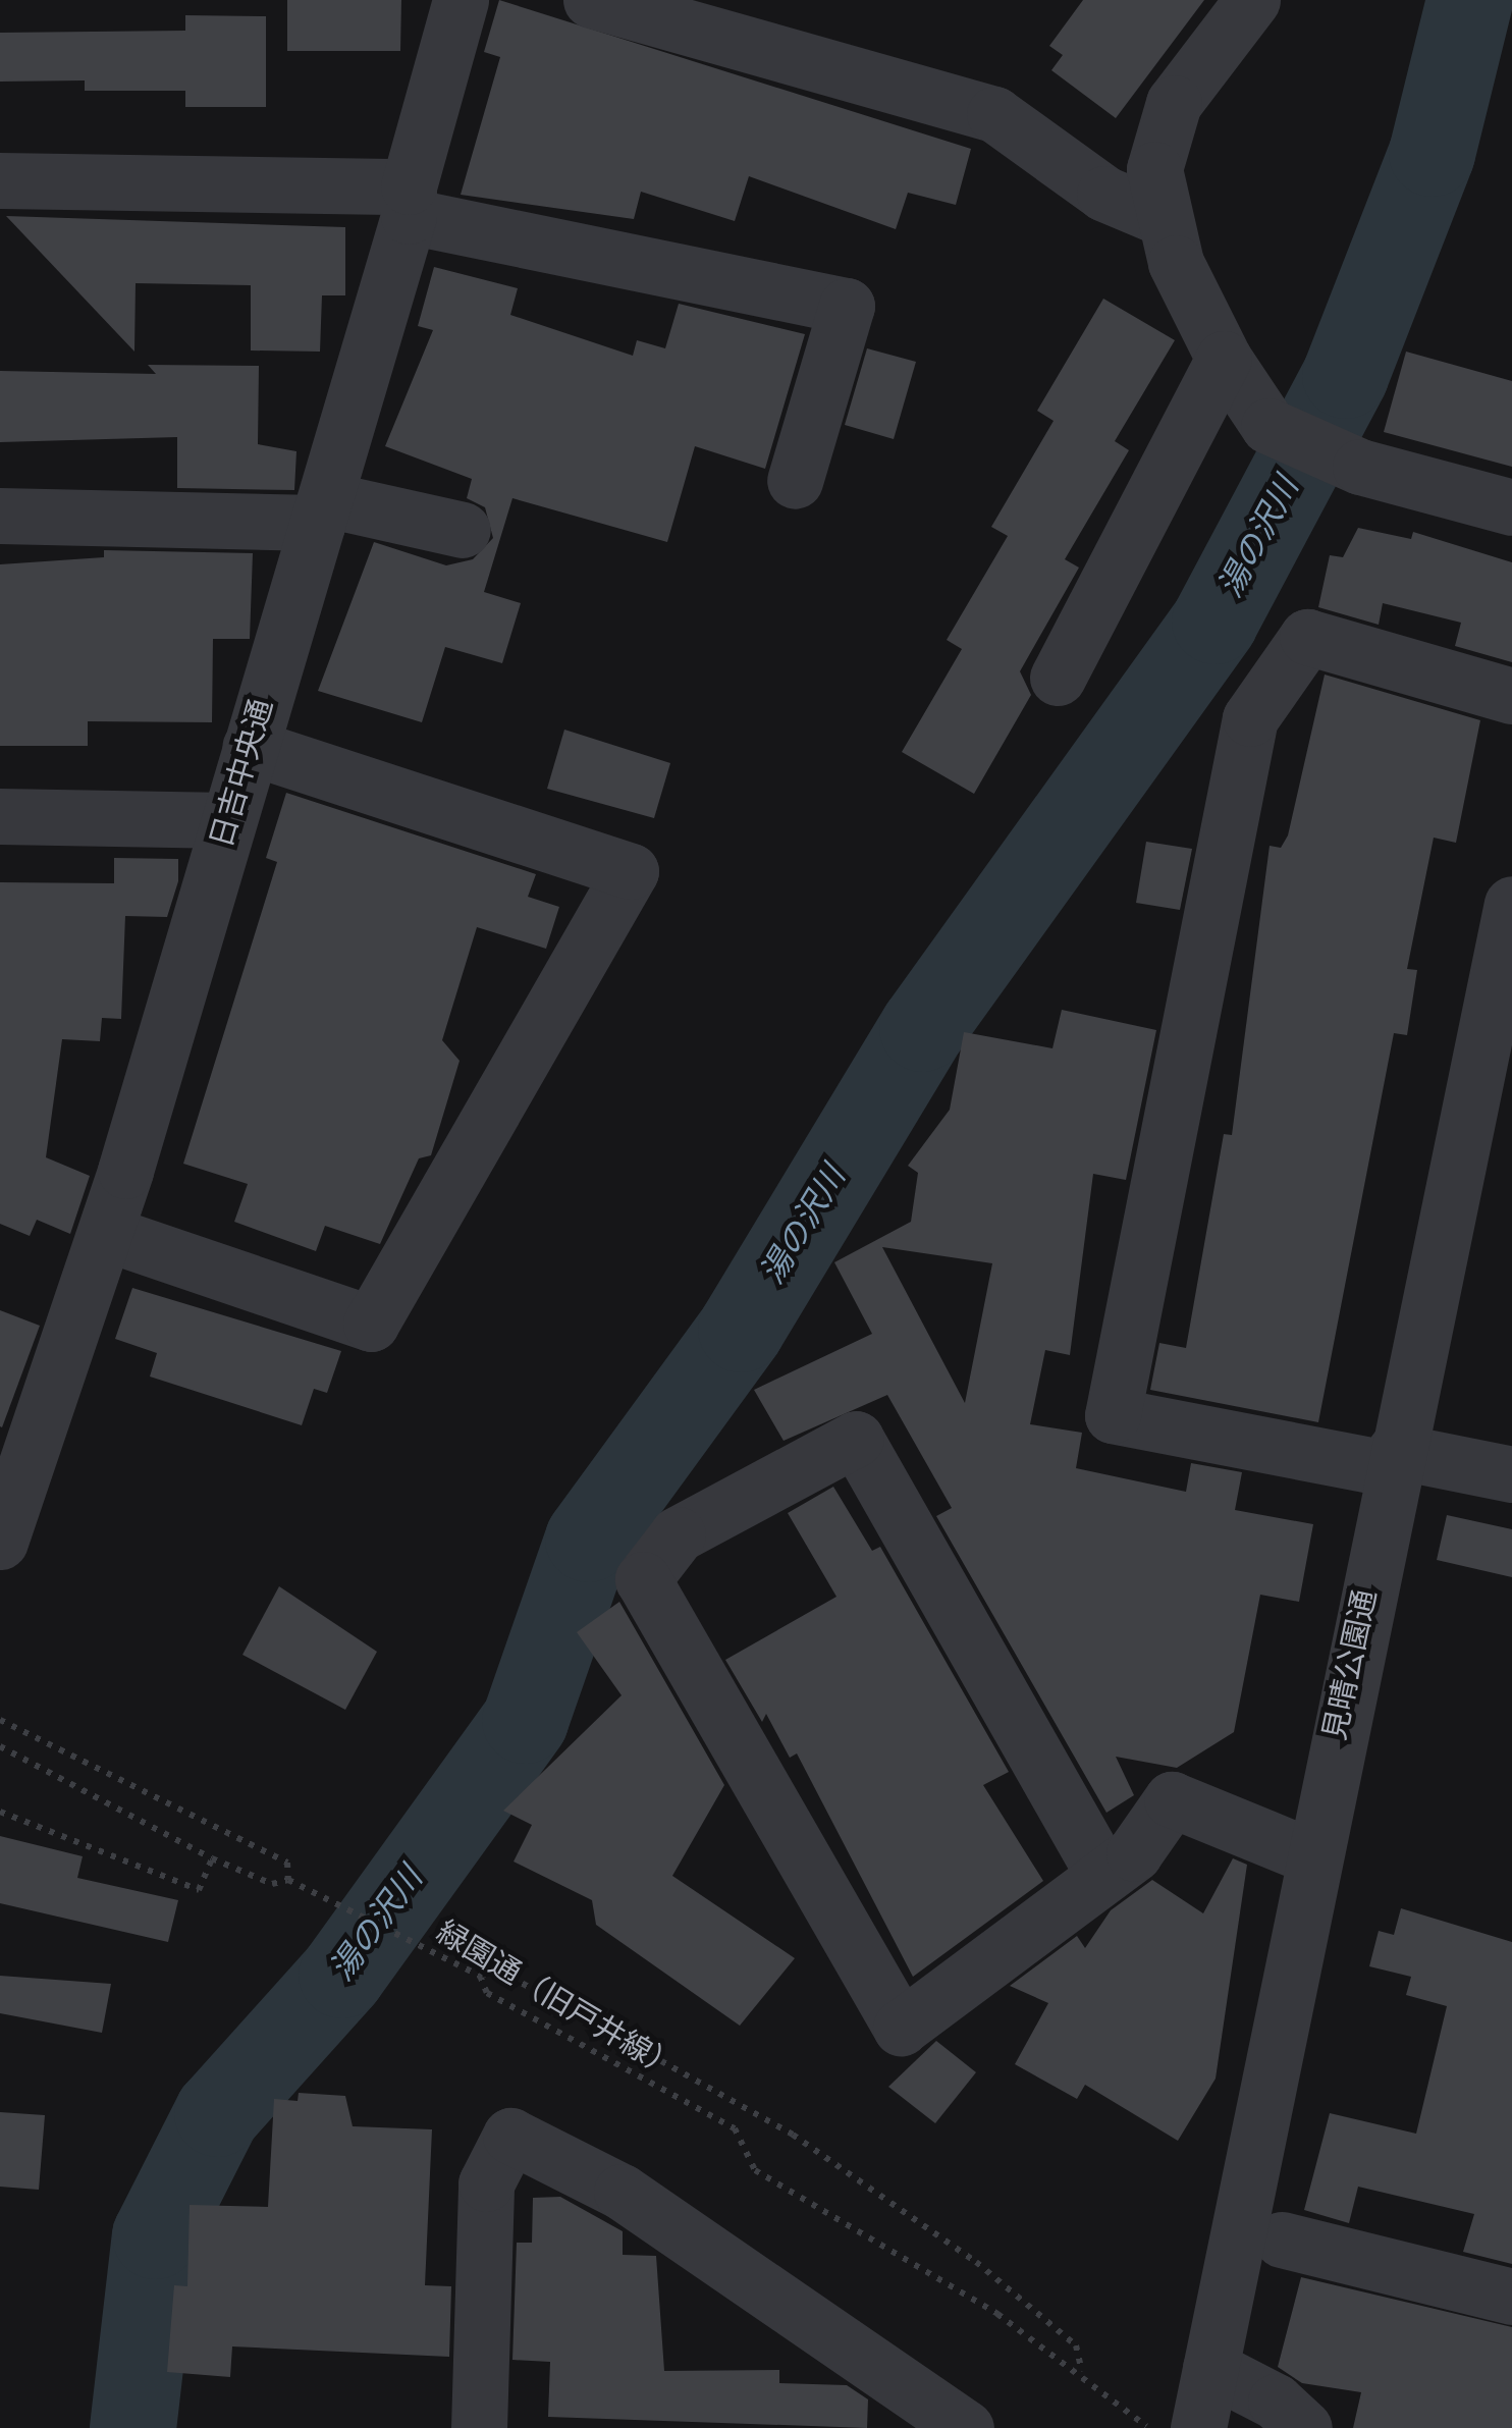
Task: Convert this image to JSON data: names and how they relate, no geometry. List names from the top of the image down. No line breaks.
{"streets":{"street":["日吉中央通","見晴公園通"],"path":["緑園通（旧戸井線）"]},"water":["湯の沢川"]}
